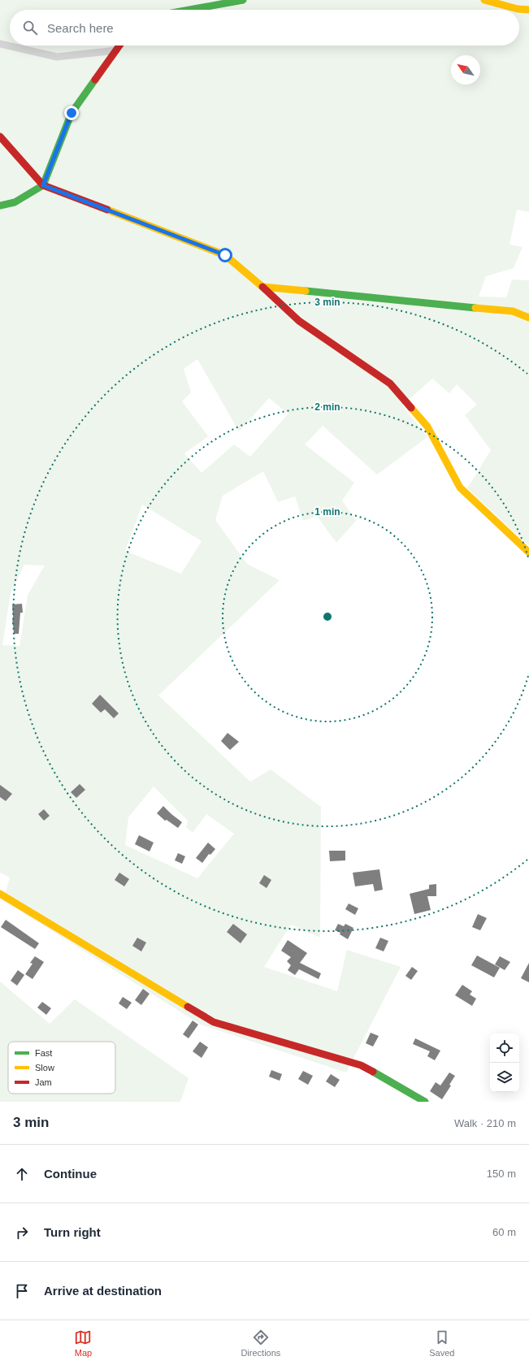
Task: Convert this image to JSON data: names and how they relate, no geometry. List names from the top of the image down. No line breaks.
{"legend":["Fast","Slow","Jam"],"north":"top left","page":{"search":"Search here","heading":["3 min","Walk · 210 m"],"list":[["Continue","150 m"],["Turn right","60 m"],"Arrive at destination"],"nav":["Map","Directions","Saved"]},"rings":["3 min","2 min","1 min"]}
